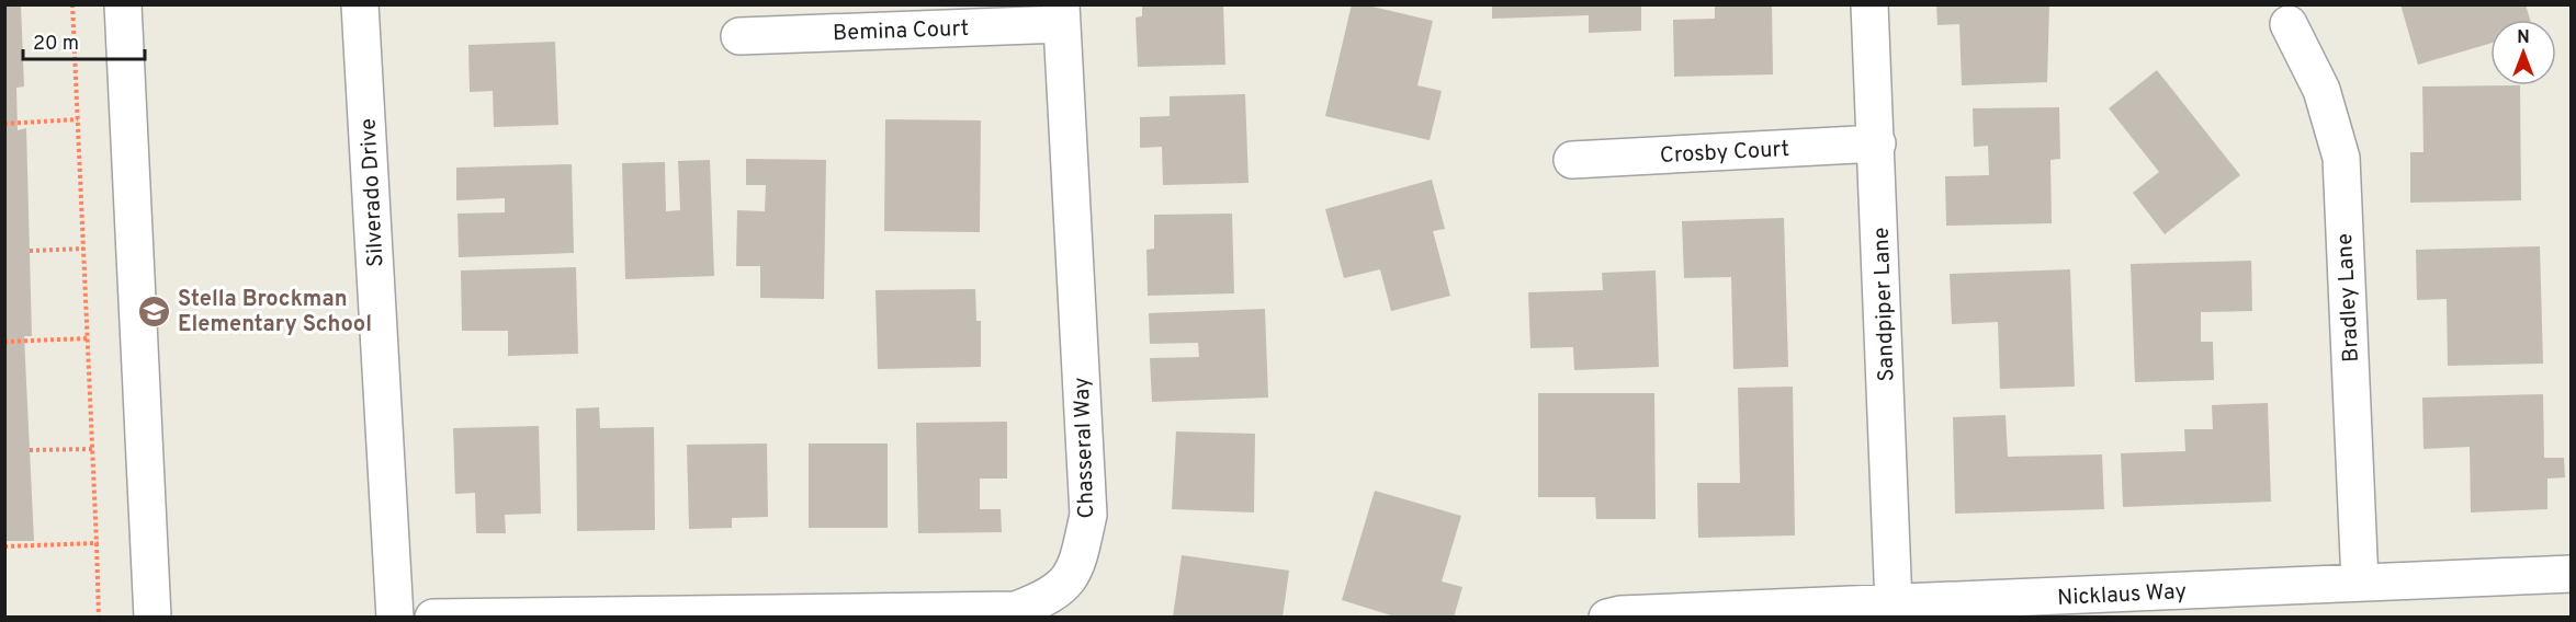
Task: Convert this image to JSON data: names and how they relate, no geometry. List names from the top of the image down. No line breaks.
{"streets":{"street":["Bemina Court","Crosby Court","Silverado Drive","Bradley Lane","Sandpiper Lane","Chasseral Way","Nicklaus Way"]},"crossings":[["Bemina Court","Chasseral Way"],["Crosby Court","Sandpiper Lane"],["Bradley Lane","Nicklaus Way"],["Sandpiper Lane","Nicklaus Way"]],"places":{"school or university":["Stella Brockman Elementary School"]},"scale_bar":"20 m","north":"top"}
